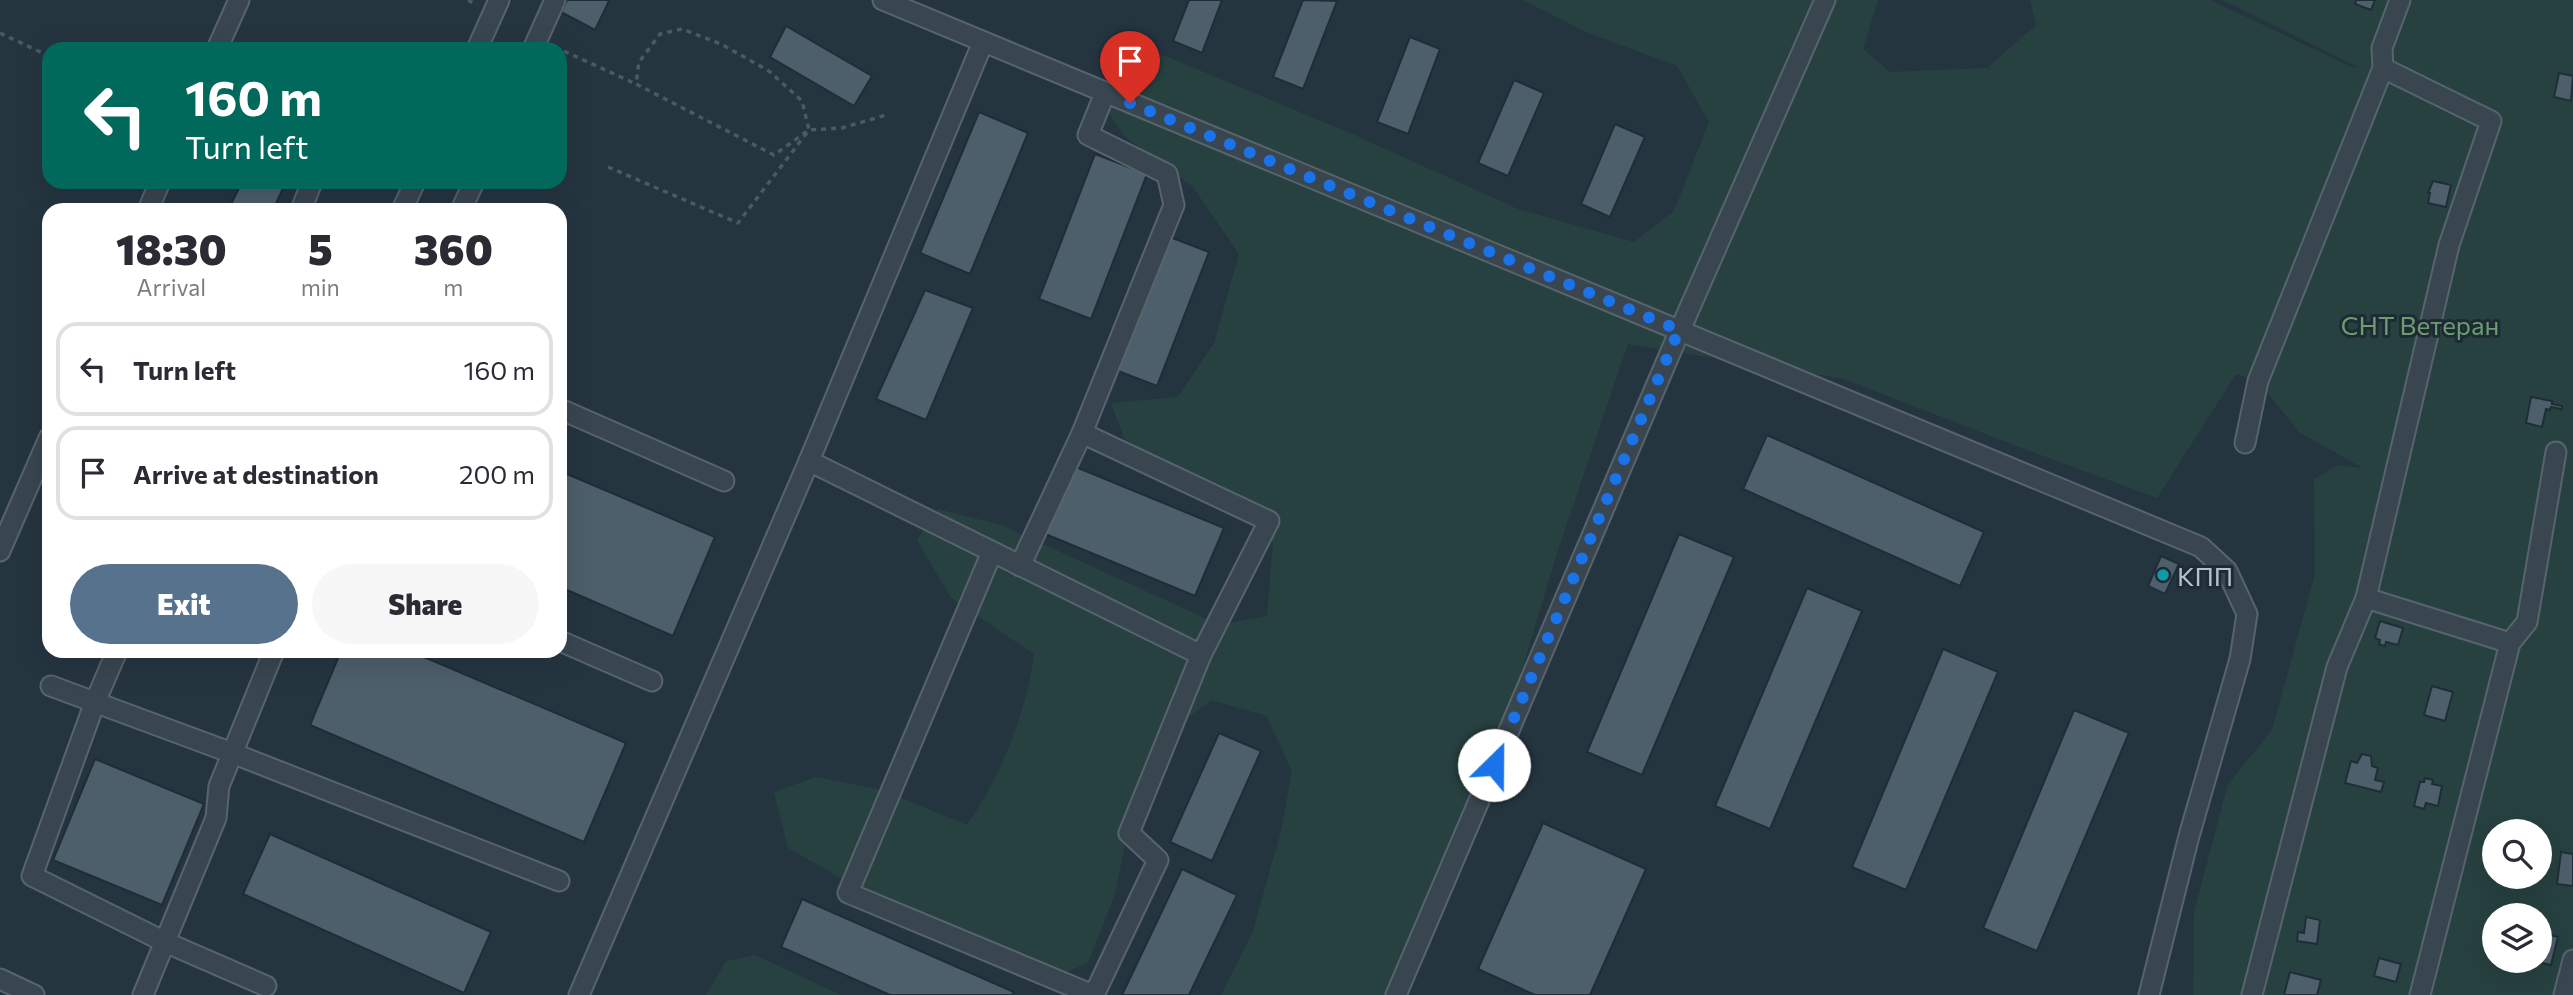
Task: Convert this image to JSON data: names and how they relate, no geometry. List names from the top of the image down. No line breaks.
{"parks":["СНТ Ветеран"],"places":["КПП"],"page":{"turn":["160 m","Turn left"],"eta":["18:30","Arrival","5","min","360","m"],"list":[{"name":"Turn left","value":"160 m"},{"name":"Arrive at destination","value":"200 m"}],"buttons":["Exit","Share"]}}
